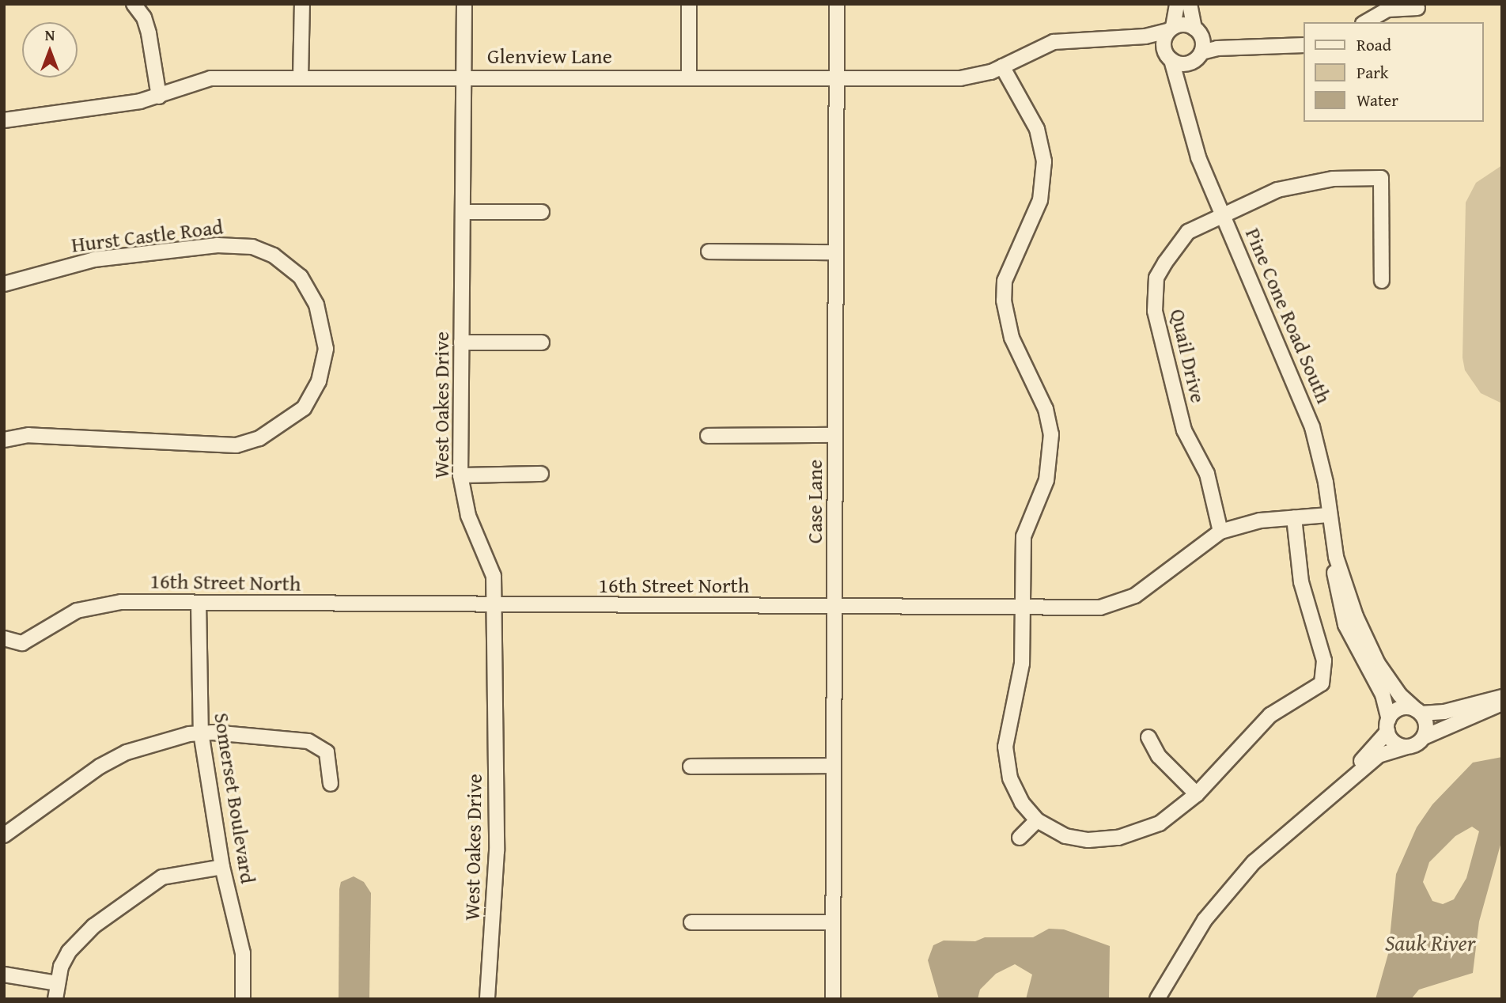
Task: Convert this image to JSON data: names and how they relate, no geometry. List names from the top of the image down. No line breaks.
{"streets":{"street":["Glenview Lane","Hurst Castle Road","Pine Cone Road South","Quail Drive","West Oakes Drive","Case Lane","16th Street North","Somerset Boulevard"]},"crossings":[["Glenview Lane","Pine Cone Road South"],["Glenview Lane","West Oakes Drive"],["Glenview Lane","Case Lane"],["Pine Cone Road South","Quail Drive"],["Pine Cone Road South","16th Street North"],["Quail Drive","16th Street North"],["West Oakes Drive","16th Street North"],["Case Lane","16th Street North"],["16th Street North","Somerset Boulevard"]],"water":["Sauk River"],"legend":["Road","Park","Water"],"north":"top"}
